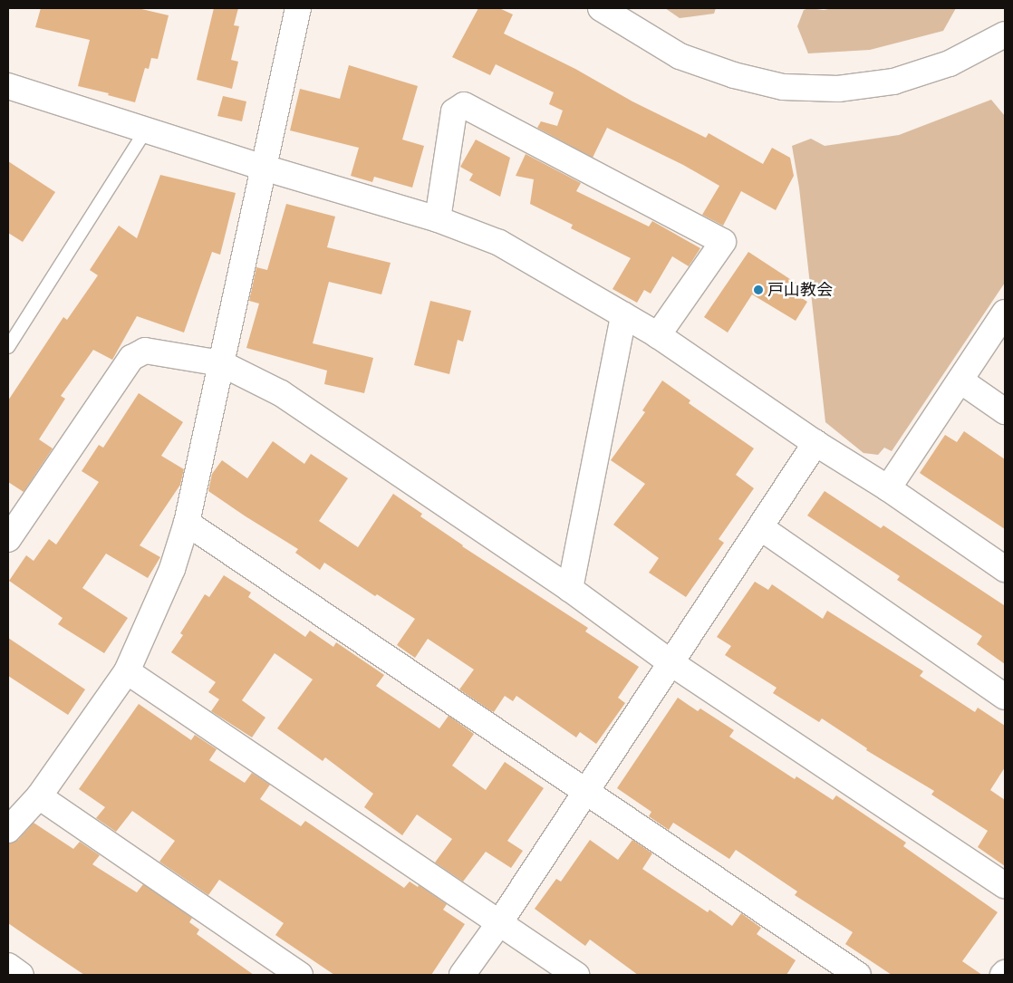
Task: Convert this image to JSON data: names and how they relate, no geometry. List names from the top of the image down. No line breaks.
{"places":["戸山教会"]}
